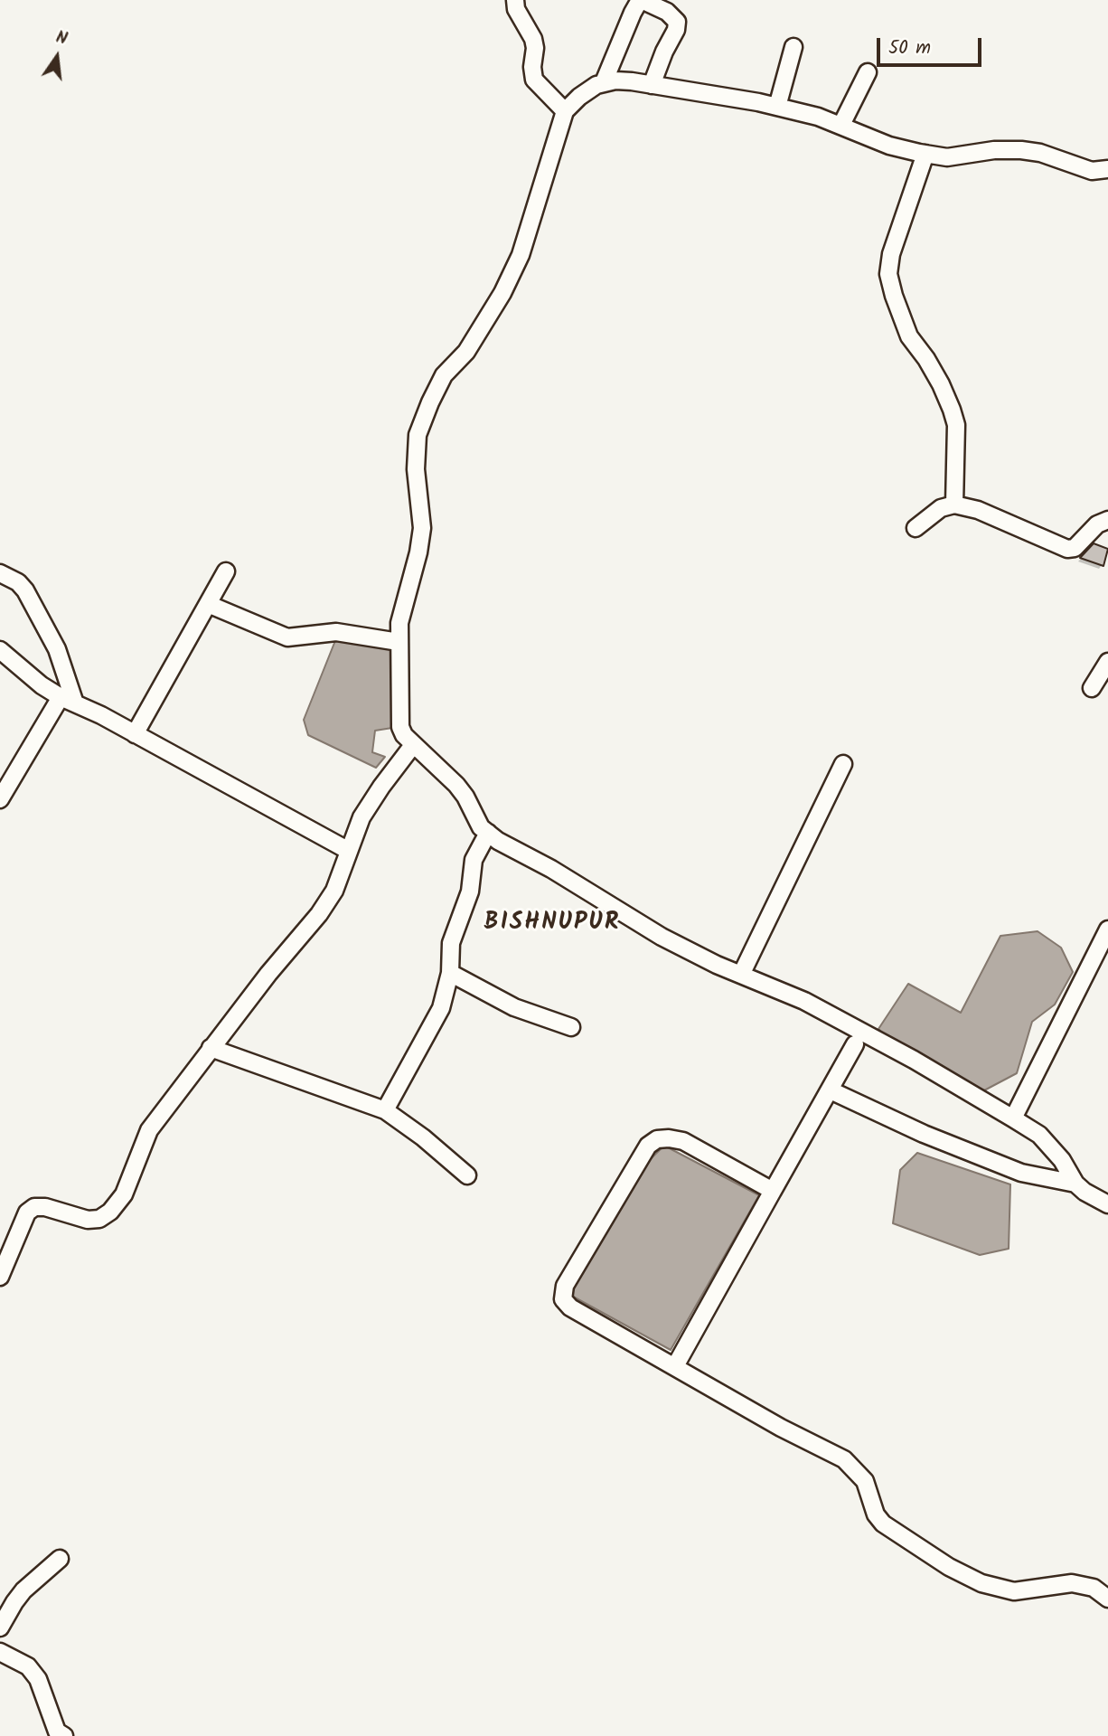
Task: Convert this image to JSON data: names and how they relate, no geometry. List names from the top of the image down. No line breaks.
{"districts":["BISHNUPUR"],"scale_bar":"50 m","north":"top"}
